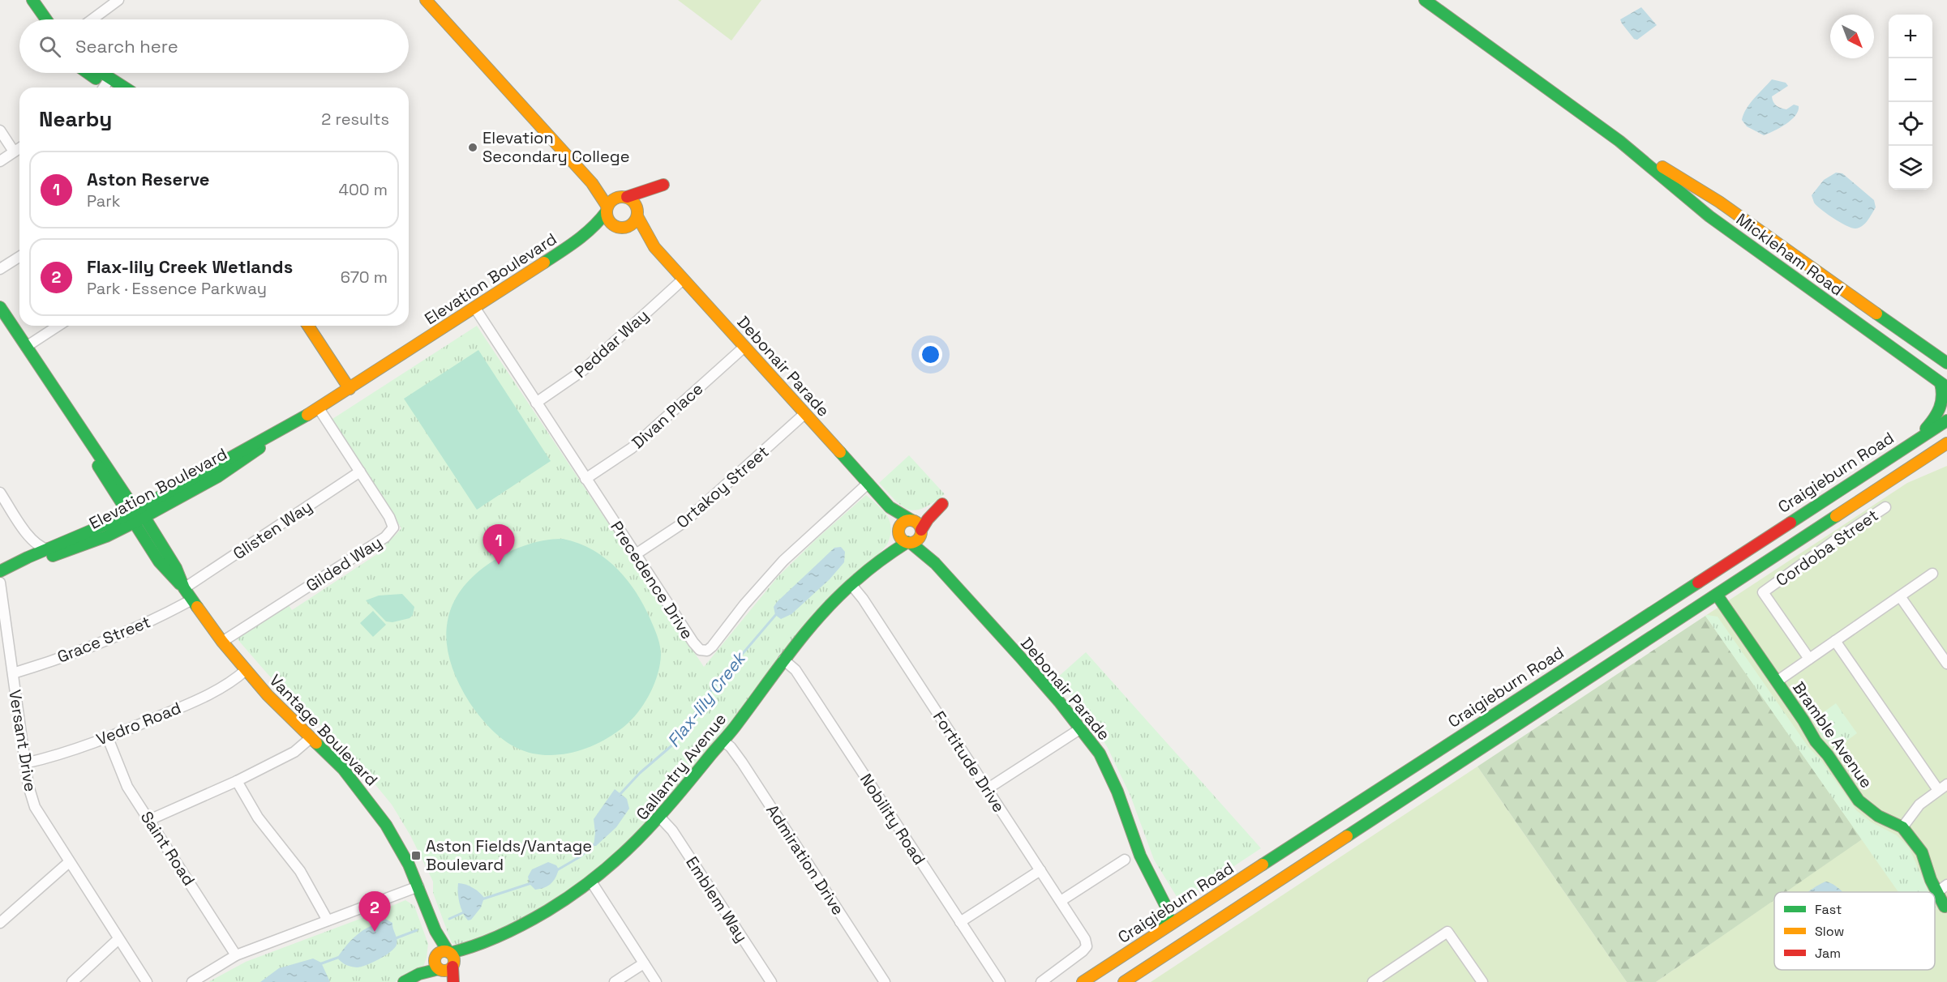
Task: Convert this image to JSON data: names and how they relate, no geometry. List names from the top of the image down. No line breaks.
{"streets":{"street":["Mickleham Road","Elevation Boulevard","Peddar Way","Debonair Parade","Divan Place","Craigieburn Road","Ortakoy Street","Glisten Way","Cordoba Street","Gilded Way","Precedence Drive","Grace Street","Vedro Road","Vantage Boulevard","Bramble Avenue","Versant Drive","Fortitude Drive","Gallantry Avenue","Nobility Road","Saint Road","Admiration Drive","Emblem Way"]},"crossings":[["Elevation Boulevard","Debonair Parade"],["Elevation Boulevard","Gilded Way"],["Elevation Boulevard","Precedence Drive"],["Elevation Boulevard","Vantage Boulevard"],["Peddar Way","Debonair Parade"],["Peddar Way","Precedence Drive"],["Debonair Parade","Divan Place"],["Debonair Parade","Ortakoy Street"],["Debonair Parade","Precedence Drive"],["Debonair Parade","Gallantry Avenue"],["Divan Place","Precedence Drive"],["Ortakoy Street","Precedence Drive"],["Glisten Way","Gilded Way"],["Glisten Way","Vantage Boulevard"],["Gilded Way","Vantage Boulevard"],["Grace Street","Vantage Boulevard"],["Grace Street","Versant Drive"],["Vedro Road","Vantage Boulevard"],["Vedro Road","Versant Drive"],["Vedro Road","Saint Road"],["Vantage Boulevard","Gallantry Avenue"],["Fortitude Drive","Gallantry Avenue"],["Gallantry Avenue","Nobility Road"],["Gallantry Avenue","Admiration Drive"],["Gallantry Avenue","Emblem Way"]],"water":["Flax-lily Creek"],"places":{"other":["Elevation Secondary College"],"transit":["Aston Fields/Vantage Boulevard"]},"legend":["Fast","Slow","Jam"],"north":"bottom right","page":{"map_buttons":["+","−"],"search":"Search here","heading":["Nearby","2 results"],"list":[{"mark":"1","name":"Aston Reserve","note":"Park","value":"400 m"},{"mark":"2","name":"Flax-lily Creek Wetlands","note":"Park · Essence Parkway","value":"670 m"}],"pins":["1","2"]}}
